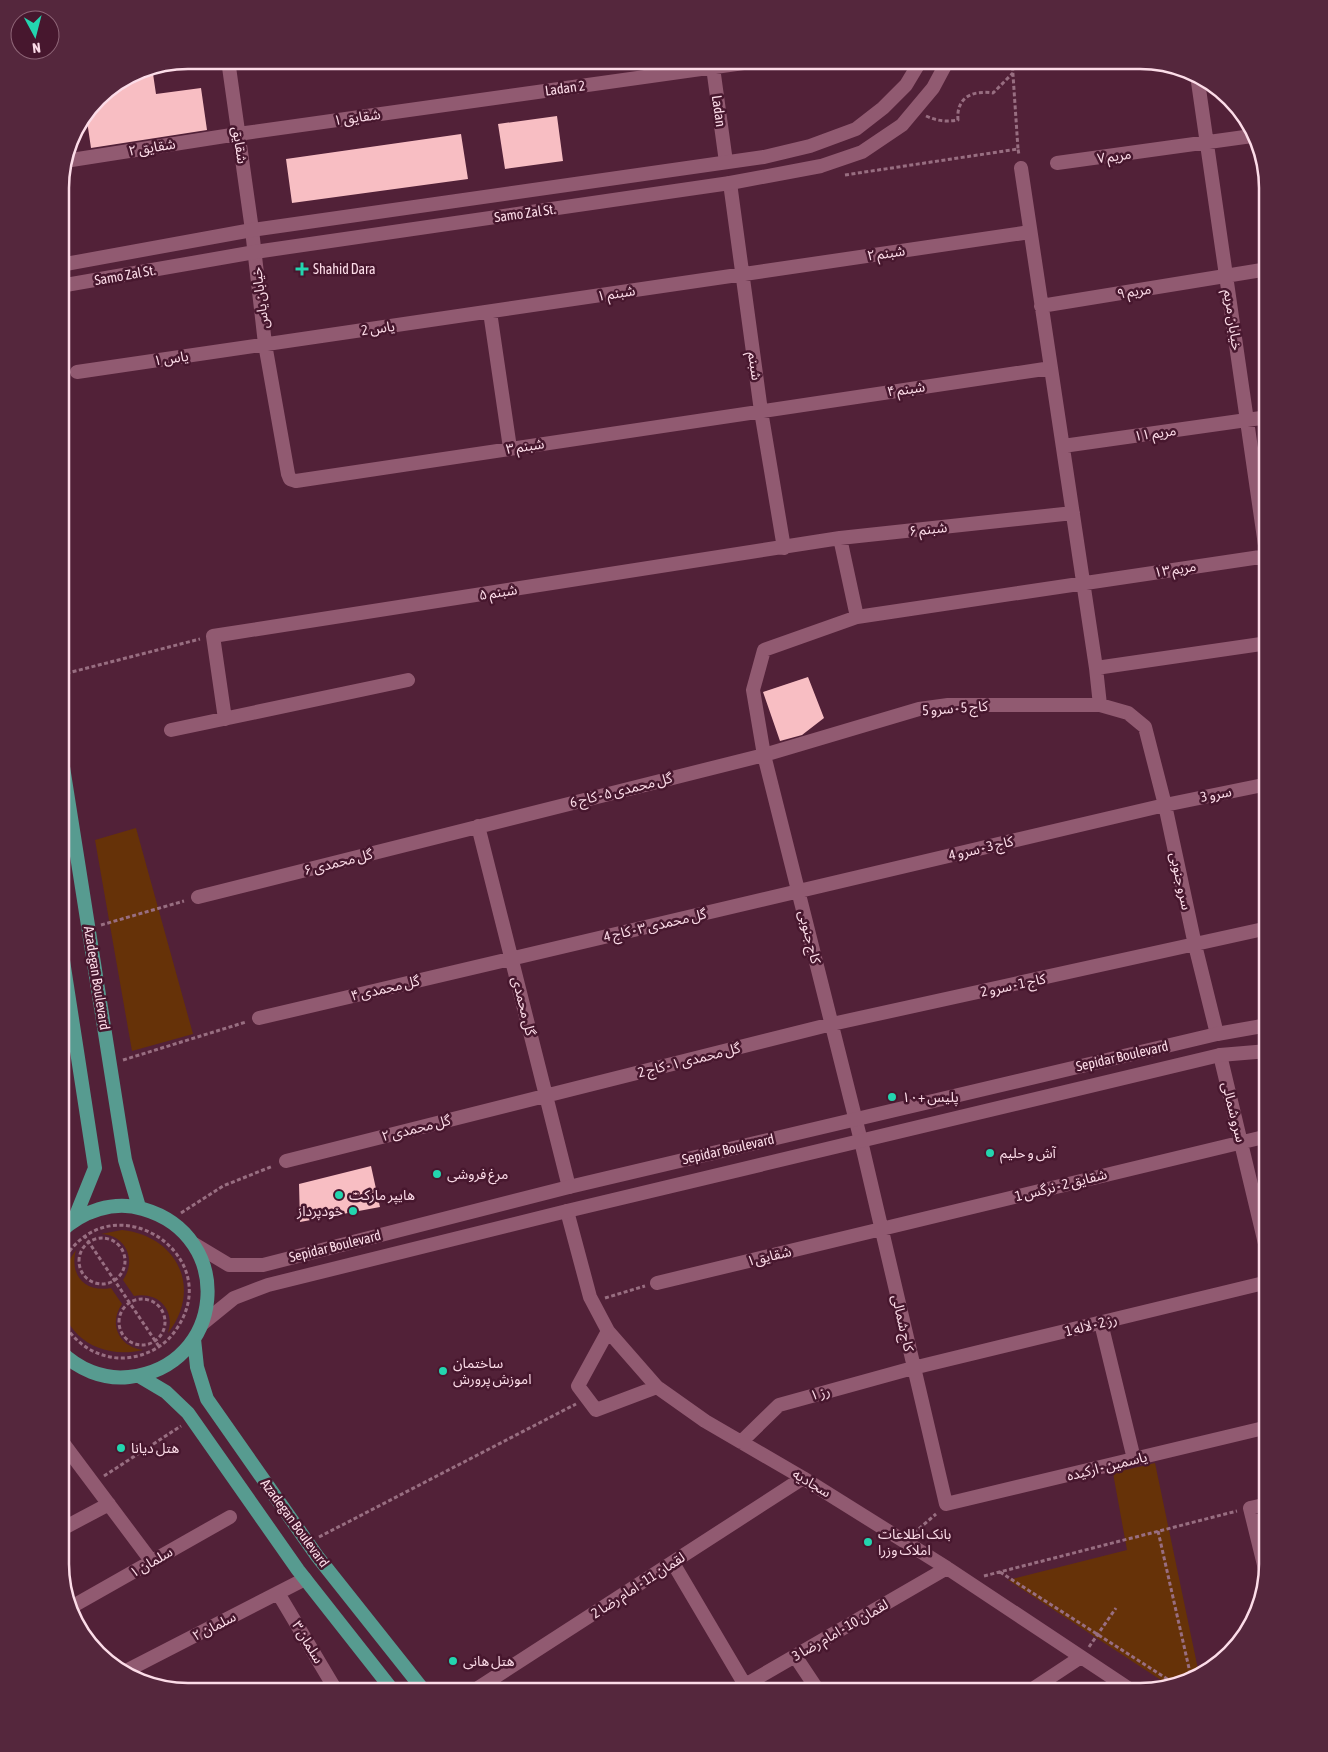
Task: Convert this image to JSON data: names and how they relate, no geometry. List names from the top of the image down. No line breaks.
{"streets":{"main road":["Azadegan Boulevard"],"street":["Ladan 2","Ladan","شقایق ۱","شقایق","شقایق ۲","مریم ۷","Samo Zal St.","شبنم ۲","مریم ۹","شبنم ۱","خیابان یاس","خیابان مریم","یاس 2","یاس ۱","شبنم","شبنم ۴","مریم ۱۱","شبنم ۳","شبنم ۶","مریم ۱۳","شبنم ۵","کاج 5 - سرو 5","گل محمدی ۵ - کاج 6","سرو 3","کاج 3 - سرو 4","گل محمدی ۶","سرو جنوبی","گل محمدی ۳ - کاج 4","کاج جنوبی","کاج 1 - سرو 2","گل محمدی ۴","گل محمدی","Sepidar Boulevard","گل محمدی ۱ - کاج 2","سرو شمالی","گل محمدی ۲","شقایق 2 - نرگس 1","شقایق۱","کاج شمالی","رز 2 - لاله 1","رز ۱","یاسمین - ارکیده","سجادیه","سلمان ۱","لقمان 11 - امام رضا 2","سلمان ۲","لقمان 10 - امام رضا 3","سلمان ۳"]},"crossings":[["Ladan 2","شقایق ۱"],["Ladan","Samo Zal St."],["شقایق ۱","شقایق"],["شقایق ۱","شقایق ۲"],["شقایق","شقایق ۲"],["شقایق","Samo Zal St."],["شقایق","خیابان یاس"],["مریم ۷","خیابان مریم"],["Samo Zal St.","خیابان یاس"],["Samo Zal St.","شبنم"],["شبنم ۲","شبنم ۱"],["شبنم ۲","شبنم"],["مریم ۹","خیابان مریم"],["شبنم ۱","یاس 2"],["شبنم ۱","شبنم"],["خیابان یاس","یاس 2"],["خیابان یاس","یاس ۱"],["خیابان یاس","شبنم ۳"],["خیابان مریم","مریم ۱۱"],["یاس 2","یاس ۱"],["شبنم","شبنم ۴"],["شبنم","شبنم ۳"],["شبنم","شبنم ۶"],["شبنم","شبنم ۵"],["شبنم ۴","شبنم ۳"],["شبنم ۶","شبنم ۵"],["مریم ۱۳","کاج جنوبی"],["کاج 5 - سرو 5","گل محمدی ۵ - کاج 6"],["کاج 5 - سرو 5","سرو جنوبی"],["کاج 5 - سرو 5","کاج جنوبی"],["گل محمدی ۵ - کاج 6","گل محمدی ۶"],["گل محمدی ۵ - کاج 6","کاج جنوبی"],["گل محمدی ۵ - کاج 6","گل محمدی"],["سرو 3","کاج 3 - سرو 4"],["سرو 3","سرو جنوبی"],["کاج 3 - سرو 4","سرو جنوبی"],["کاج 3 - سرو 4","گل محمدی ۳ - کاج 4"],["کاج 3 - سرو 4","کاج جنوبی"],["گل محمدی ۶","گل محمدی"],["سرو جنوبی","کاج 1 - سرو 2"],["سرو جنوبی","Sepidar Boulevard"],["گل محمدی ۳ - کاج 4","کاج جنوبی"],["گل محمدی ۳ - کاج 4","گل محمدی ۴"],["گل محمدی ۳ - کاج 4","گل محمدی"],["کاج جنوبی","کاج 1 - سرو 2"],["کاج جنوبی","Sepidar Boulevard"],["کاج جنوبی","گل محمدی ۱ - کاج 2"],["کاج جنوبی","کاج شمالی"],["Azadegan Boulevard","سلمان ۲"],["کاج 1 - سرو 2","گل محمدی ۱ - کاج 2"],["گل محمدی ۴","گل محمدی"],["گل محمدی","Sepidar Boulevard"],["گل محمدی","گل محمدی ۱ - کاج 2"],["گل محمدی","گل محمدی ۲"],["Sepidar Boulevard","سرو شمالی"],["Sepidar Boulevard","کاج شمالی"],["Sepidar Boulevard","سجادیه"],["گل محمدی ۱ - کاج 2","گل محمدی ۲"],["سرو شمالی","شقایق 2 - نرگس 1"],["شقایق 2 - نرگس 1","شقایق۱"],["شقایق 2 - نرگس 1","کاج شمالی"],["شقایق۱","کاج شمالی"],["کاج شمالی","رز 2 - لاله 1"],["کاج شمالی","رز ۱"],["کاج شمالی","یاسمین - ارکیده"],["رز 2 - لاله 1","رز ۱"],["رز ۱","سجادیه"],["سجادیه","لقمان 11 - امام رضا 2"],["سجادیه","لقمان 10 - امام رضا 3"],["سلمان ۲","سلمان ۳"]],"places":{"health":["Shahid Dara"],"other":["پلیس +۱۰","آش و حلیم","مرغ فروشی","هایپر مارکت","خودپرداز","ساختمان اموزش پرورش","هتل دیانا","بانک اطلاعات املاک وزرا","هتل هانی"]},"north":"bottom"}
